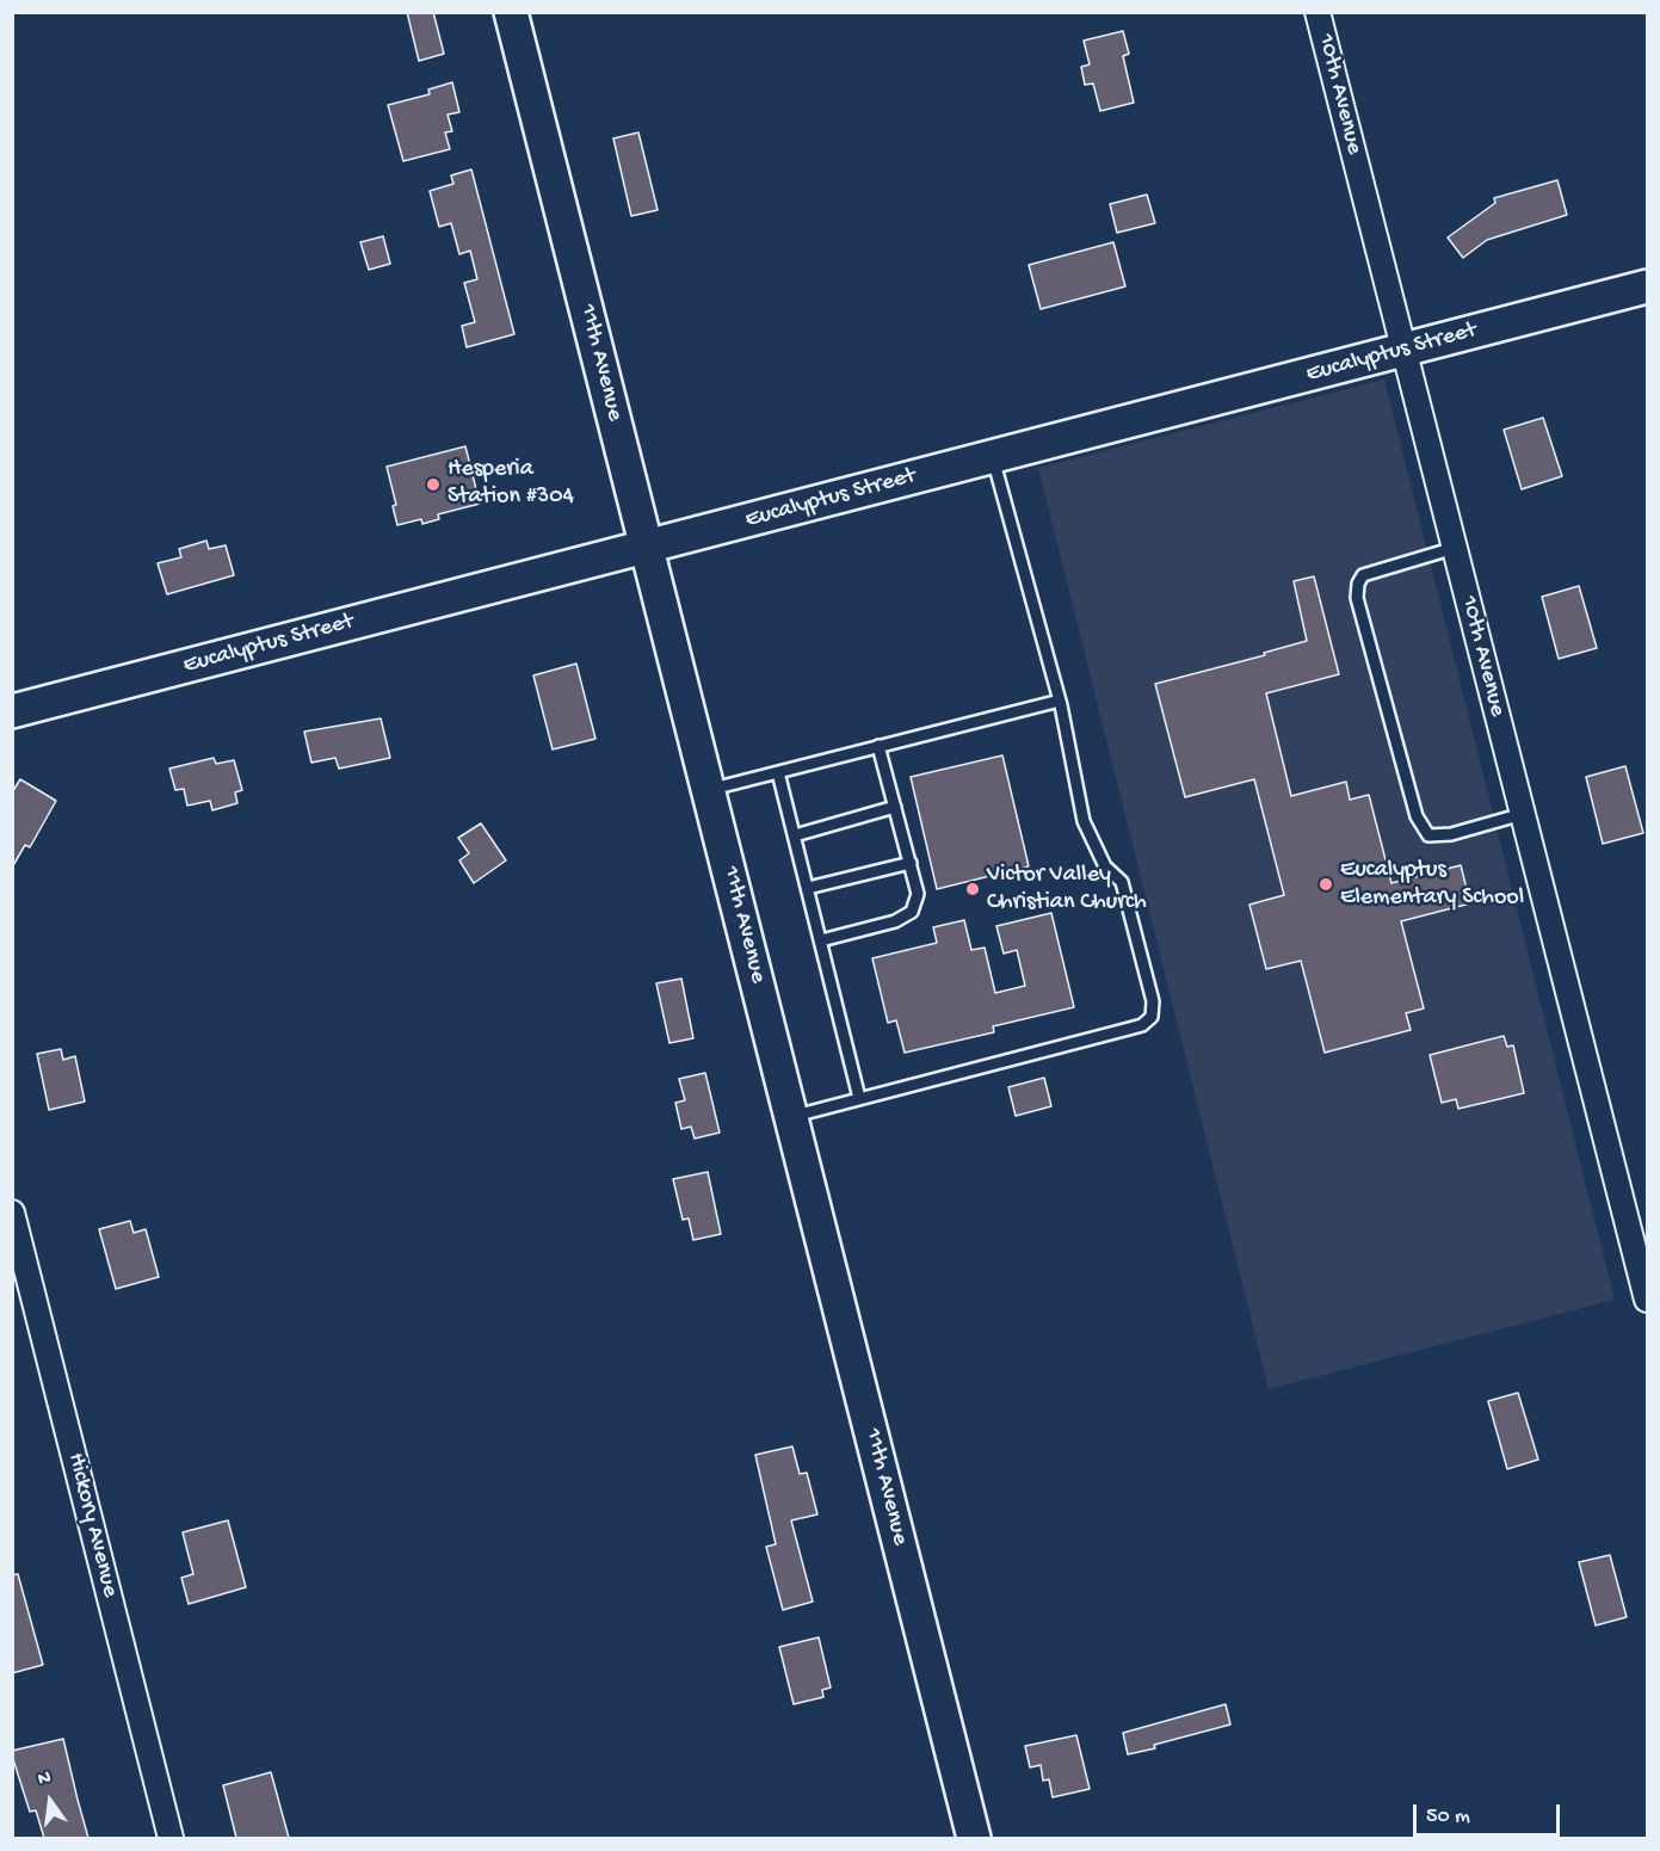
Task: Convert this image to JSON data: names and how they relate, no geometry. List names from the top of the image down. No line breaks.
{"streets":{"main road":["Eucalyptus Street","11th Avenue"],"street":["10th Avenue","Hickory Avenue"]},"crossings":[["10th Avenue","Eucalyptus Street"],["Eucalyptus Street","11th Avenue"]],"places":["Hesperia Station #304","Eucalyptus Elementary School","Victor Valley Christian Church"],"scale_bar":"50 m","north":"top"}
